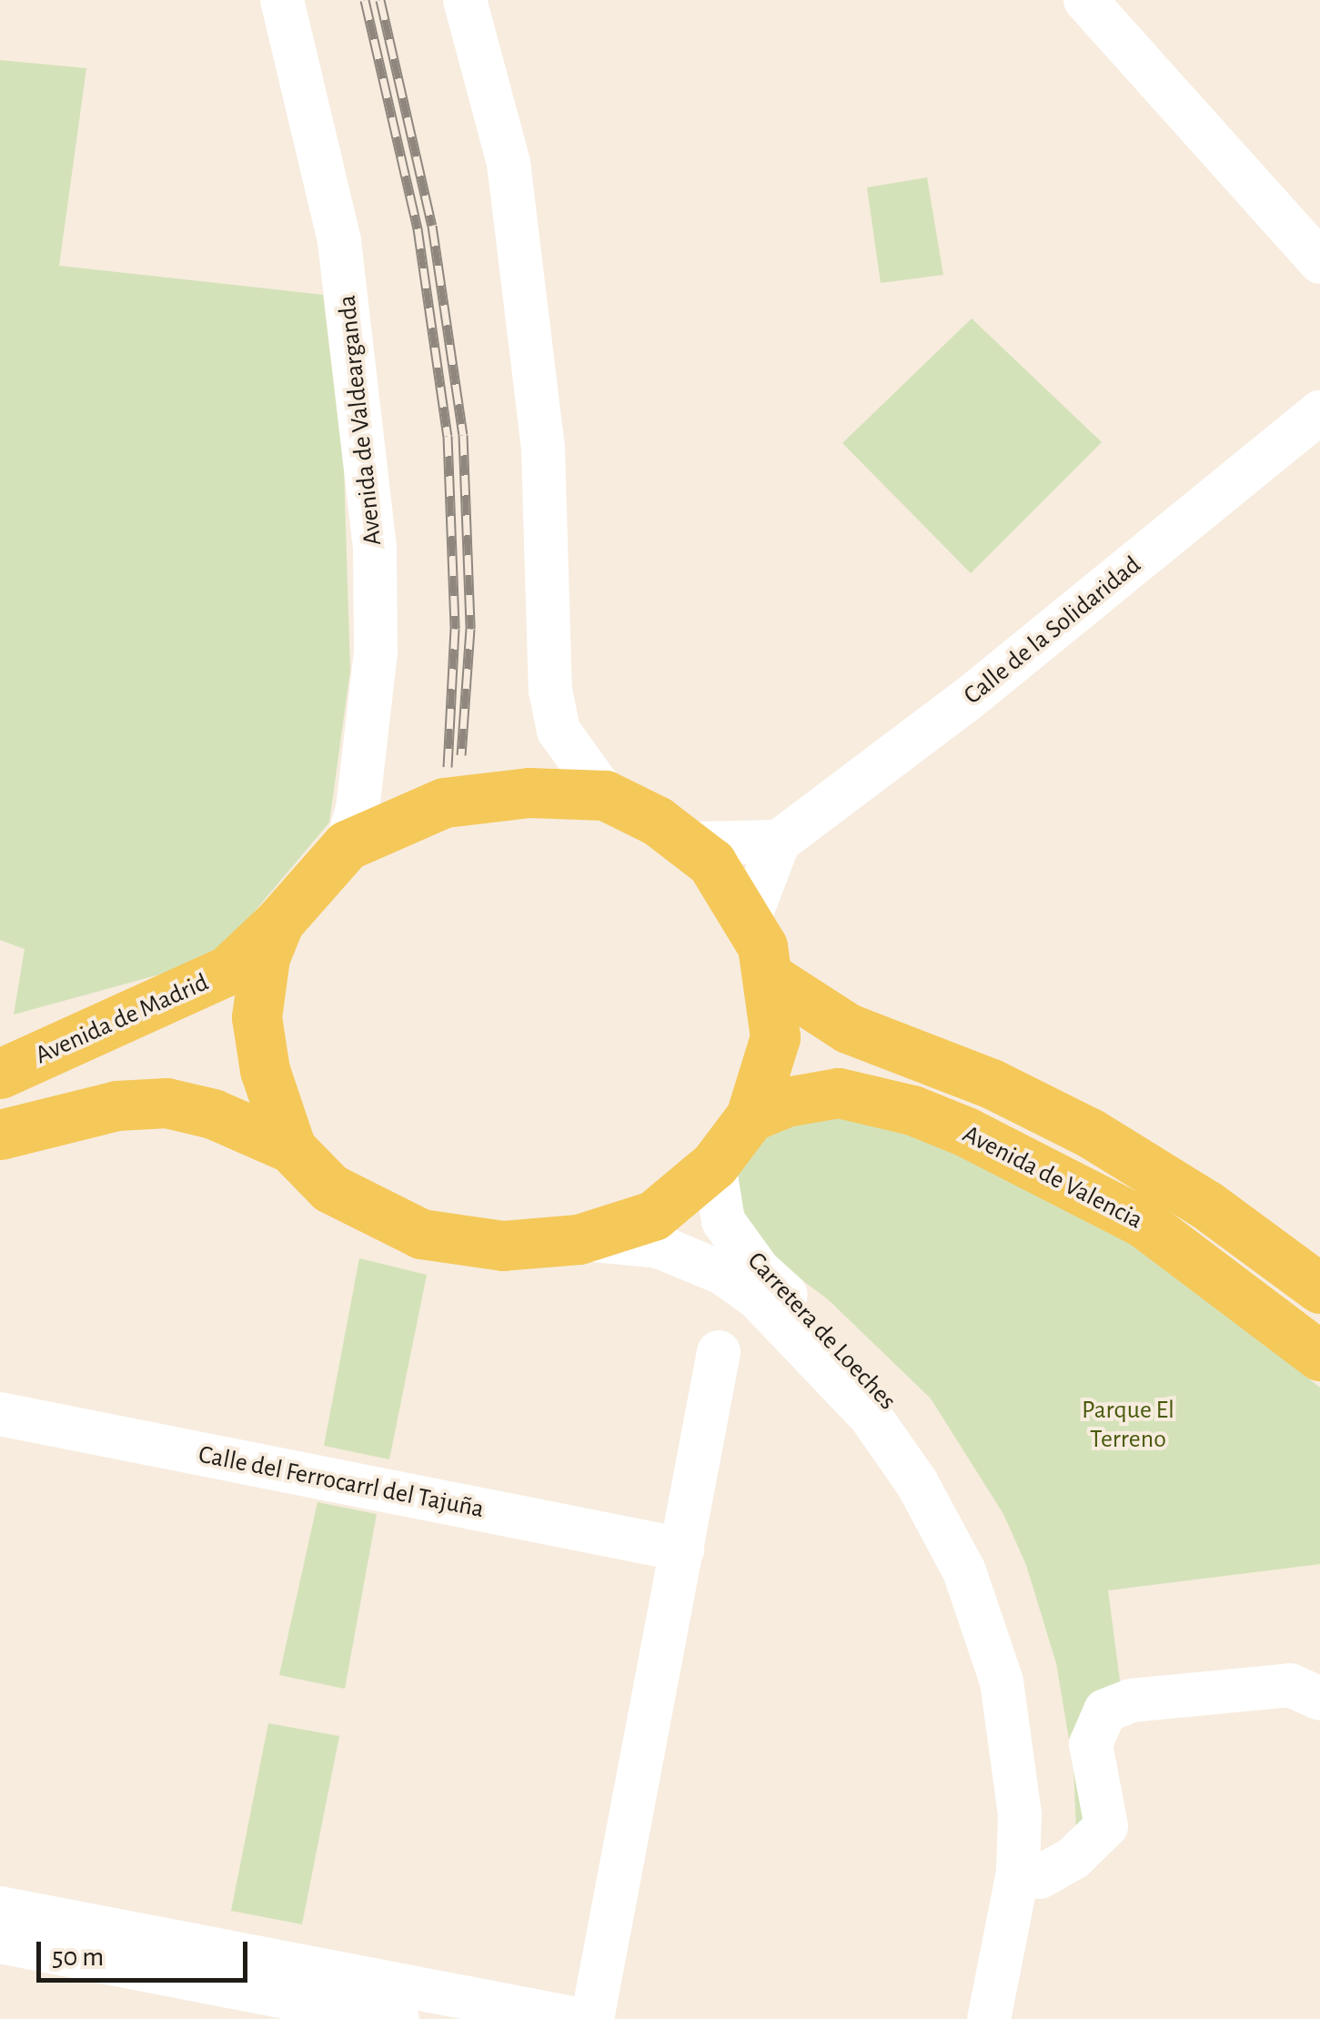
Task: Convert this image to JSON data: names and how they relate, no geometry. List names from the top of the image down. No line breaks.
{"streets":{"highway":["Avenida de Madrid","Avenida de Valencia"],"street":["Avenida de Valdearganda","Calle de la Solidaridad","Carretera de Loeches","Calle del Ferrocarrl del Tajuña"]},"crossings":[["Avenida de Valdearganda","Avenida de Madrid"]],"parks":["Parque El Terreno"],"scale_bar":"50 m"}
